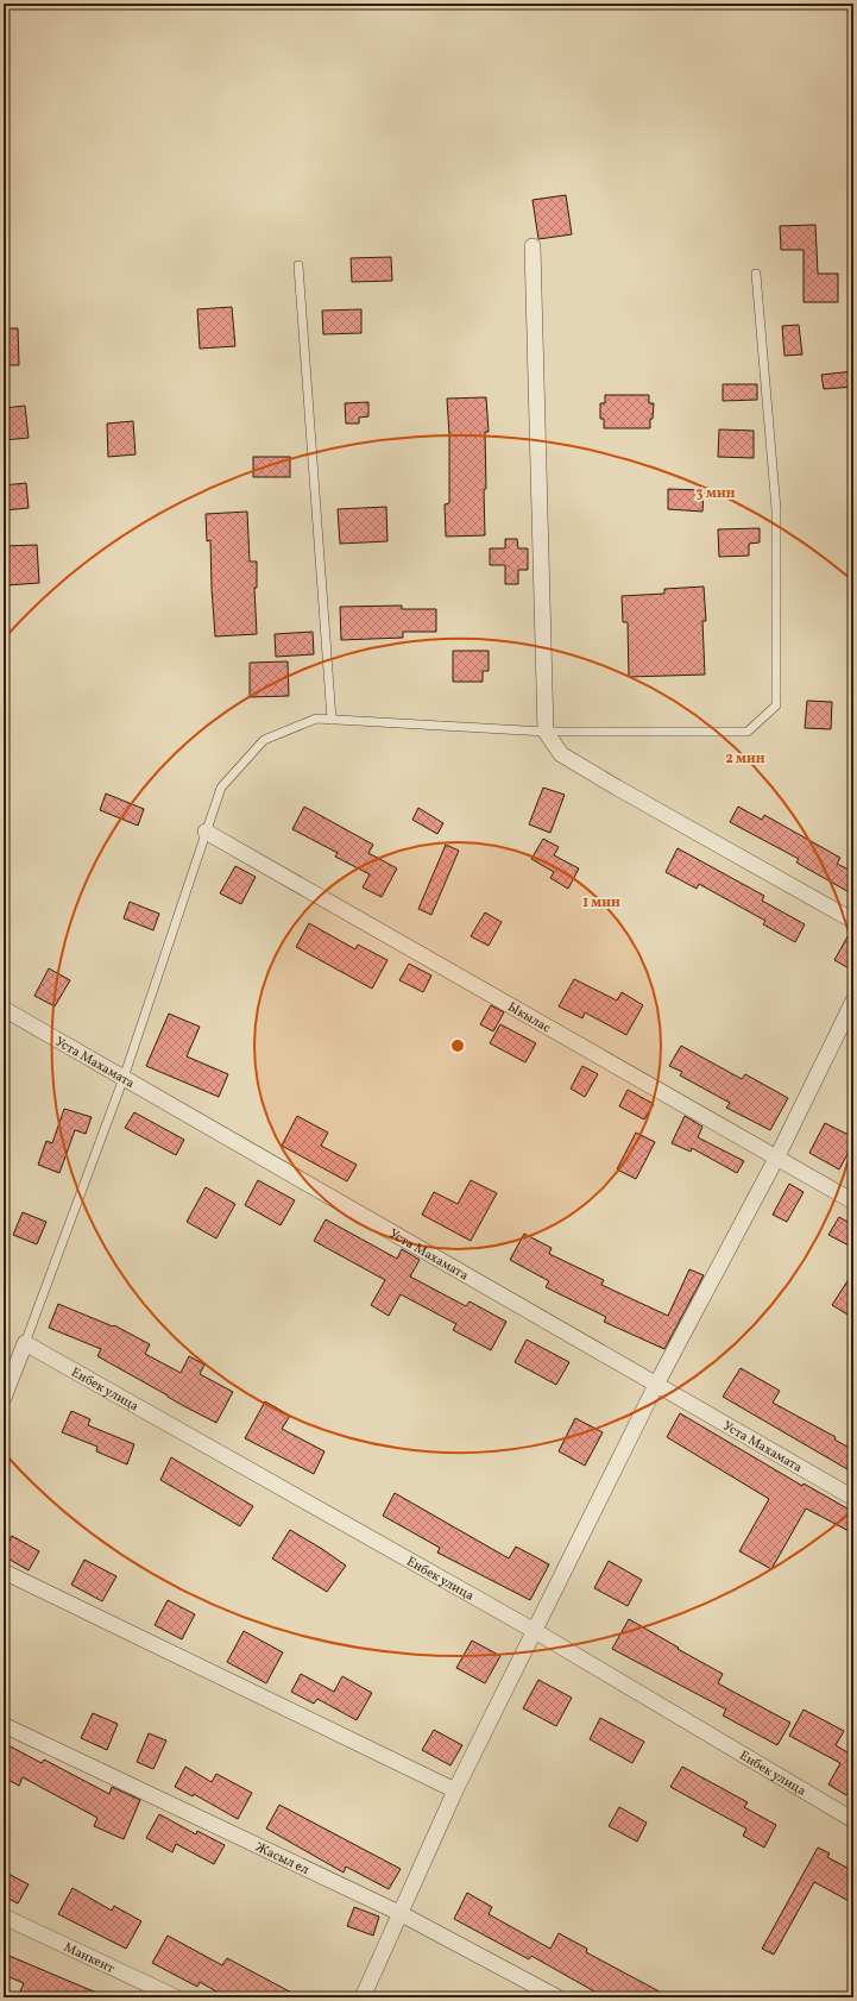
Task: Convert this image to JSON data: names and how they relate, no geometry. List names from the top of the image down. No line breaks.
{"streets":{"street":["Ыкылас","Уста Махамата","Енбек улица","Жасыл ел","Манкент"]},"rings":["3 мин","2 мин","1 мин"]}
